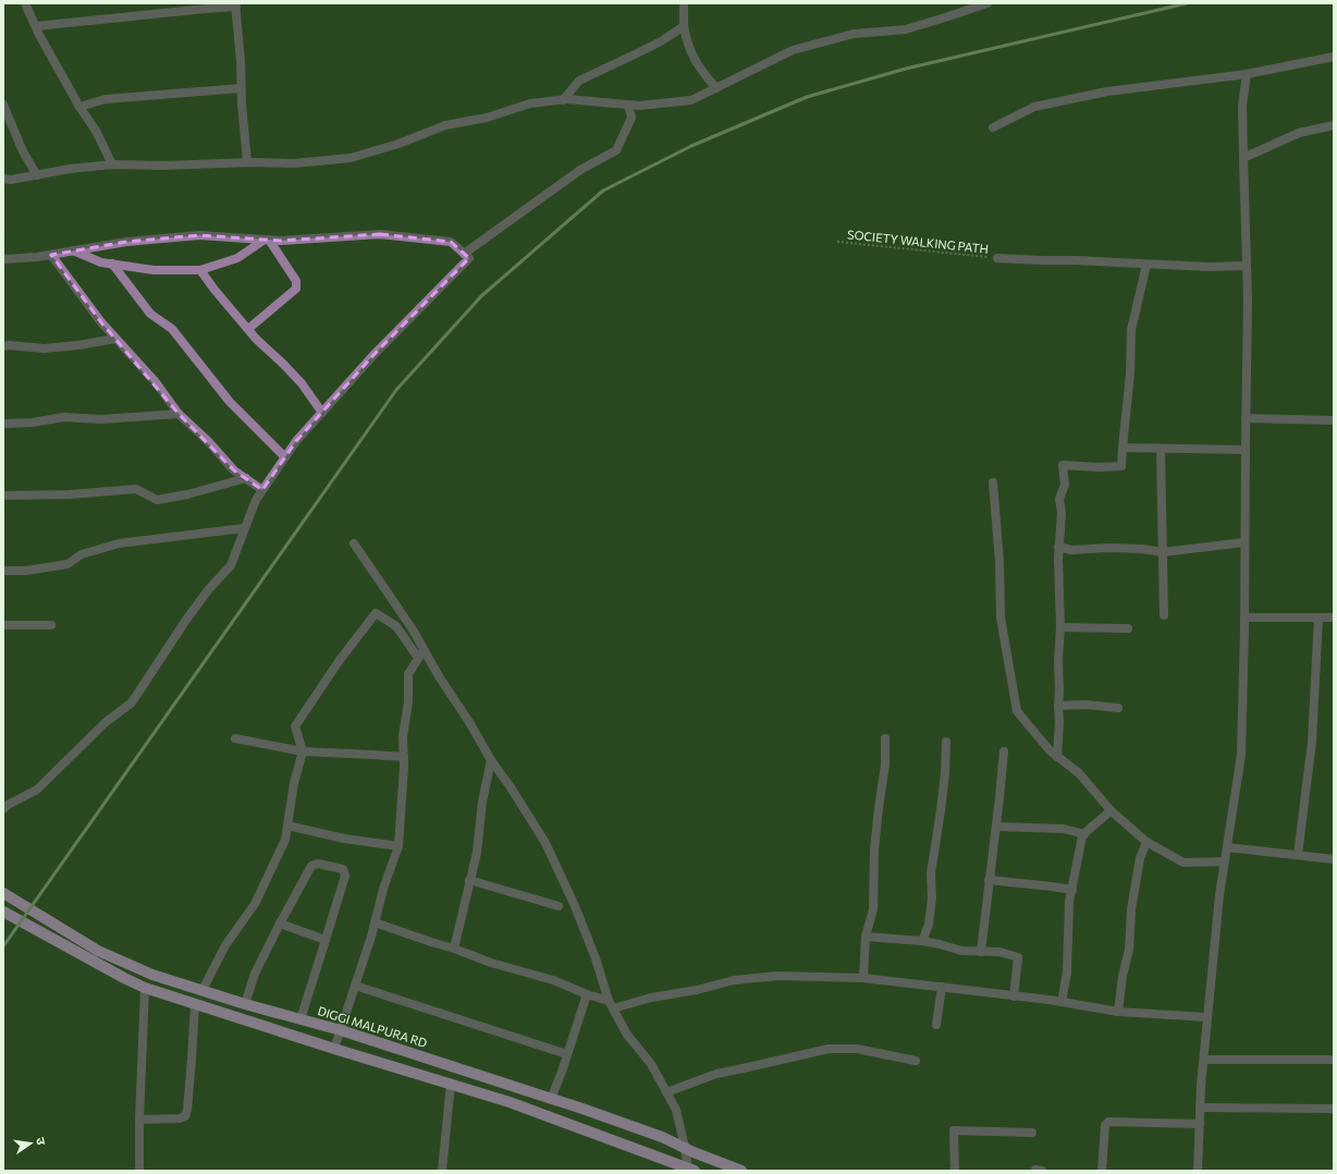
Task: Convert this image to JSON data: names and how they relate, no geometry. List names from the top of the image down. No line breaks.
{"streets":{"main road":["DIGGI MALPURA RD"],"path":["SOCIETY WALKING PATH"]},"north":"right"}
